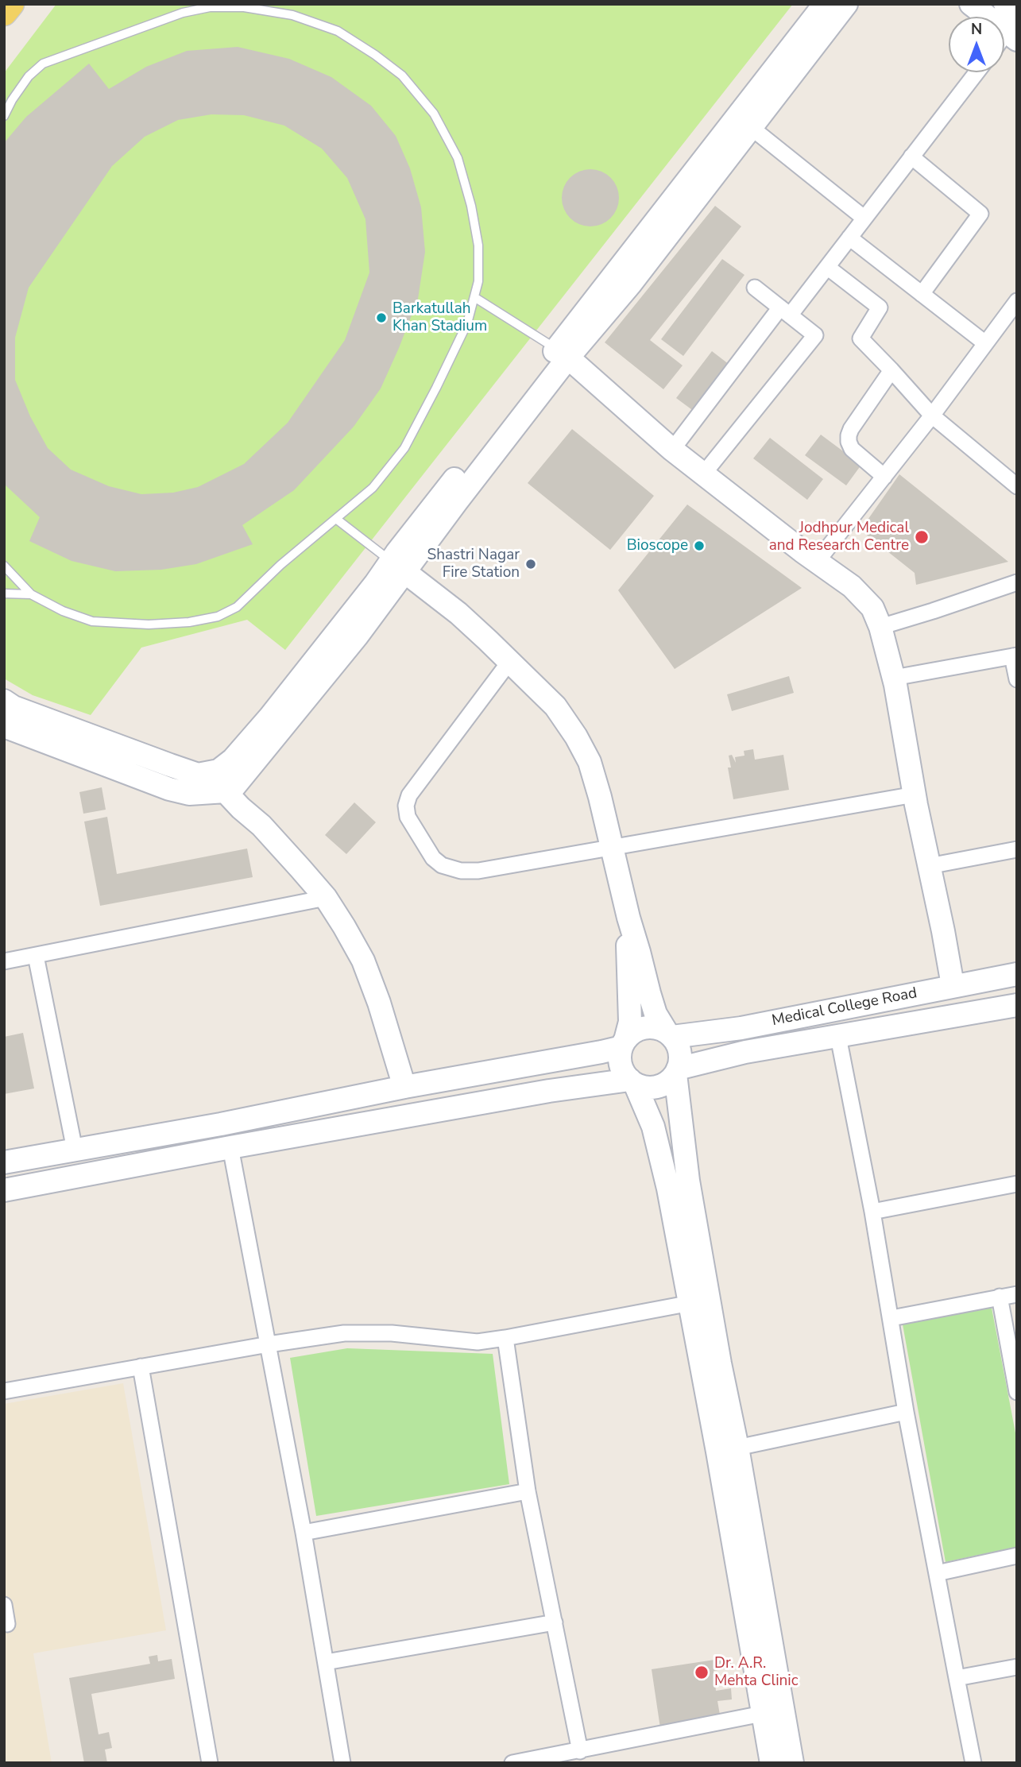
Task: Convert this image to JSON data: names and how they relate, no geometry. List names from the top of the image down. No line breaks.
{"streets":{"street":["Medical College Road"]},"places":["Barkatullah Khan Stadium","Jodhpur Medical and Research Centre","Bioscope","Shastri Nagar Fire Station","Dr. A.R. Mehta Clinic"],"north":"top"}
